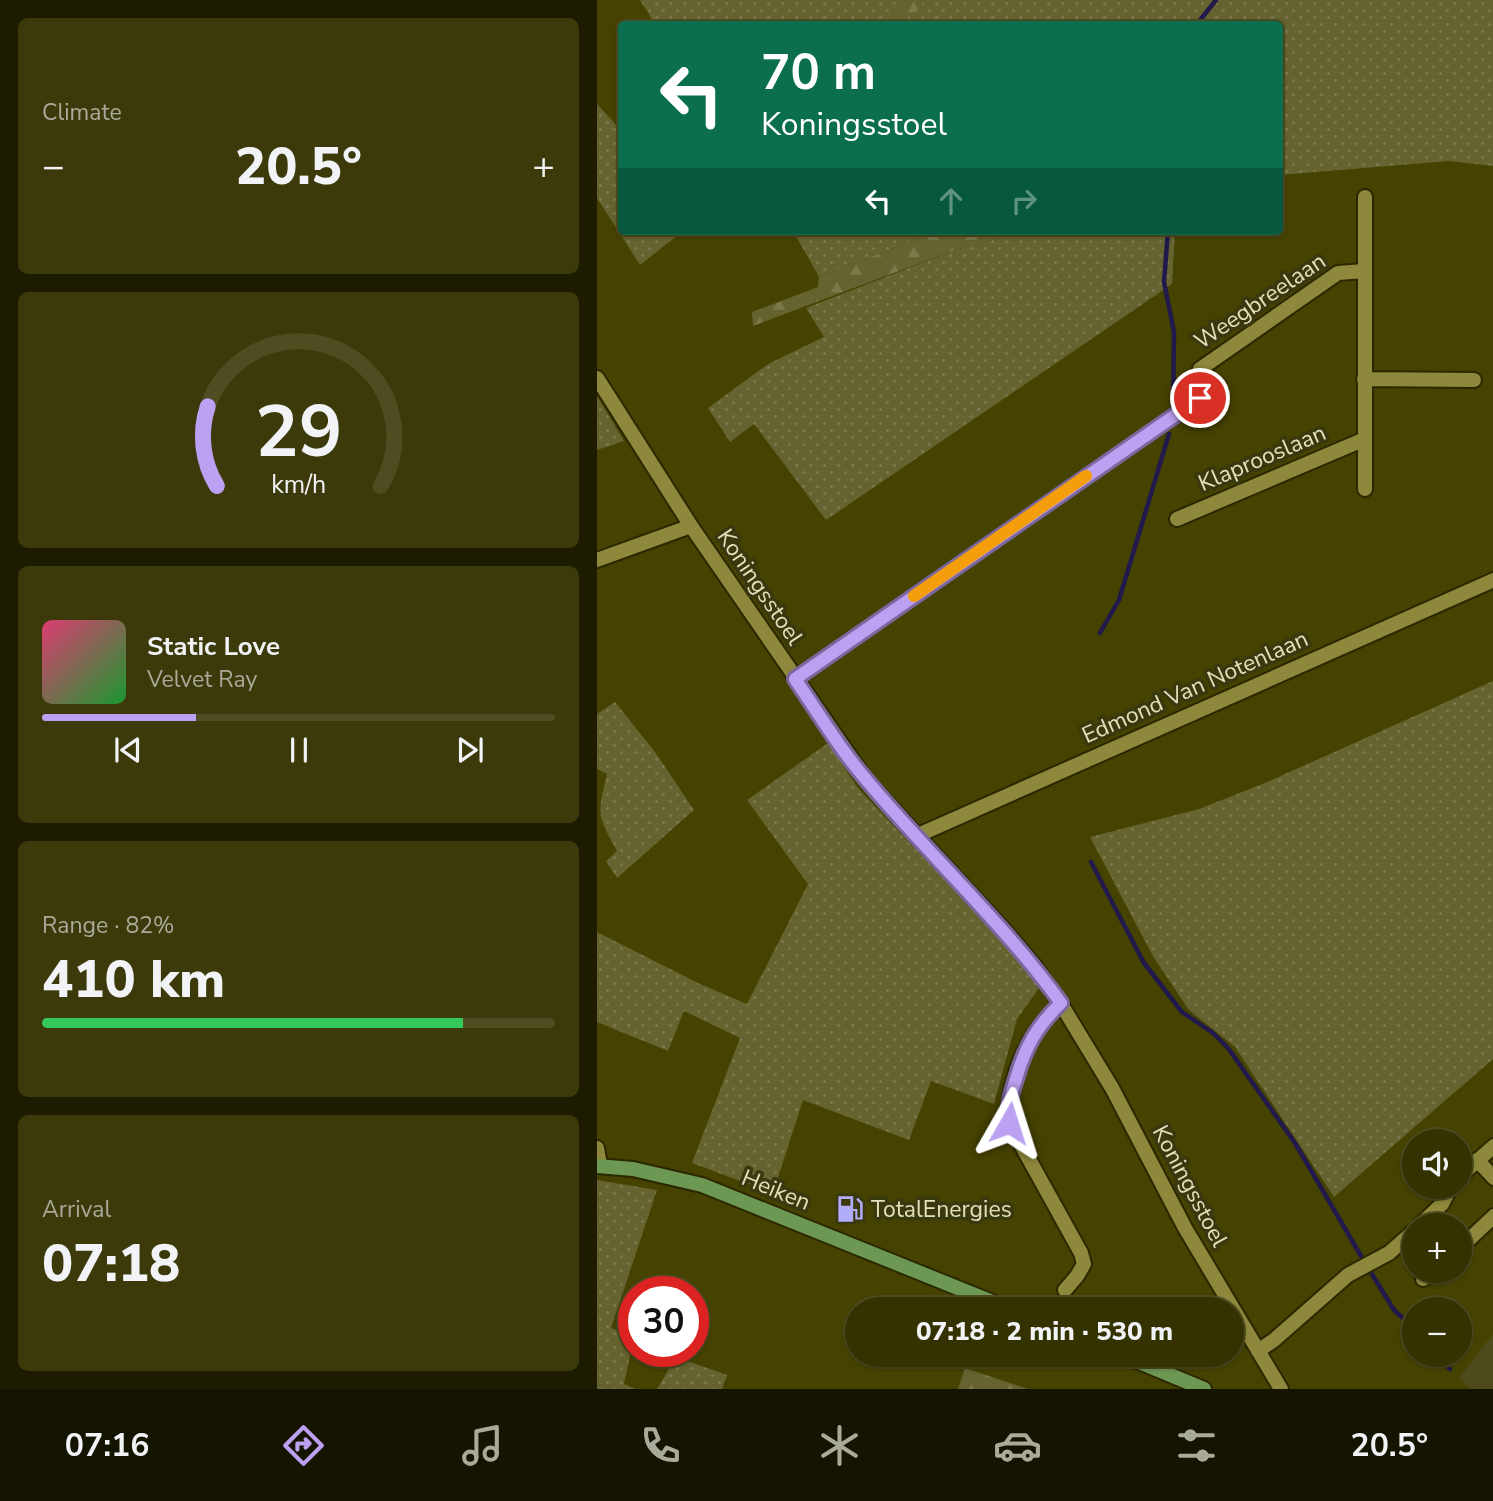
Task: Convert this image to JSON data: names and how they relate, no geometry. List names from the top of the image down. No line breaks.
{"streets":{"main road":["Heiken"],"street":["Weegbreelaan","Klaprooslaan","Koningsstoel","Edmond Van Notenlaan"]},"crossings":[["Weegbreelaan","Koningsstoel"],["Koningsstoel","Edmond Van Notenlaan"]],"places":{"fuel station":["TotalEnergies"]},"page":{"tile":["Climate",["Range · 82%","410 km"],["Arrival","07:18"]],"turn":["70 m","Koningsstoel"],"heat":["−","20.5°","+"],"song":["Static Love","Velvet Ray"],"map_buttons":["+","−"],"limit":"30","trip":"07:18 · 2 min · 530 m","tabs":["07:16","20.5°"],"gauge":["29","km/h"]}}
